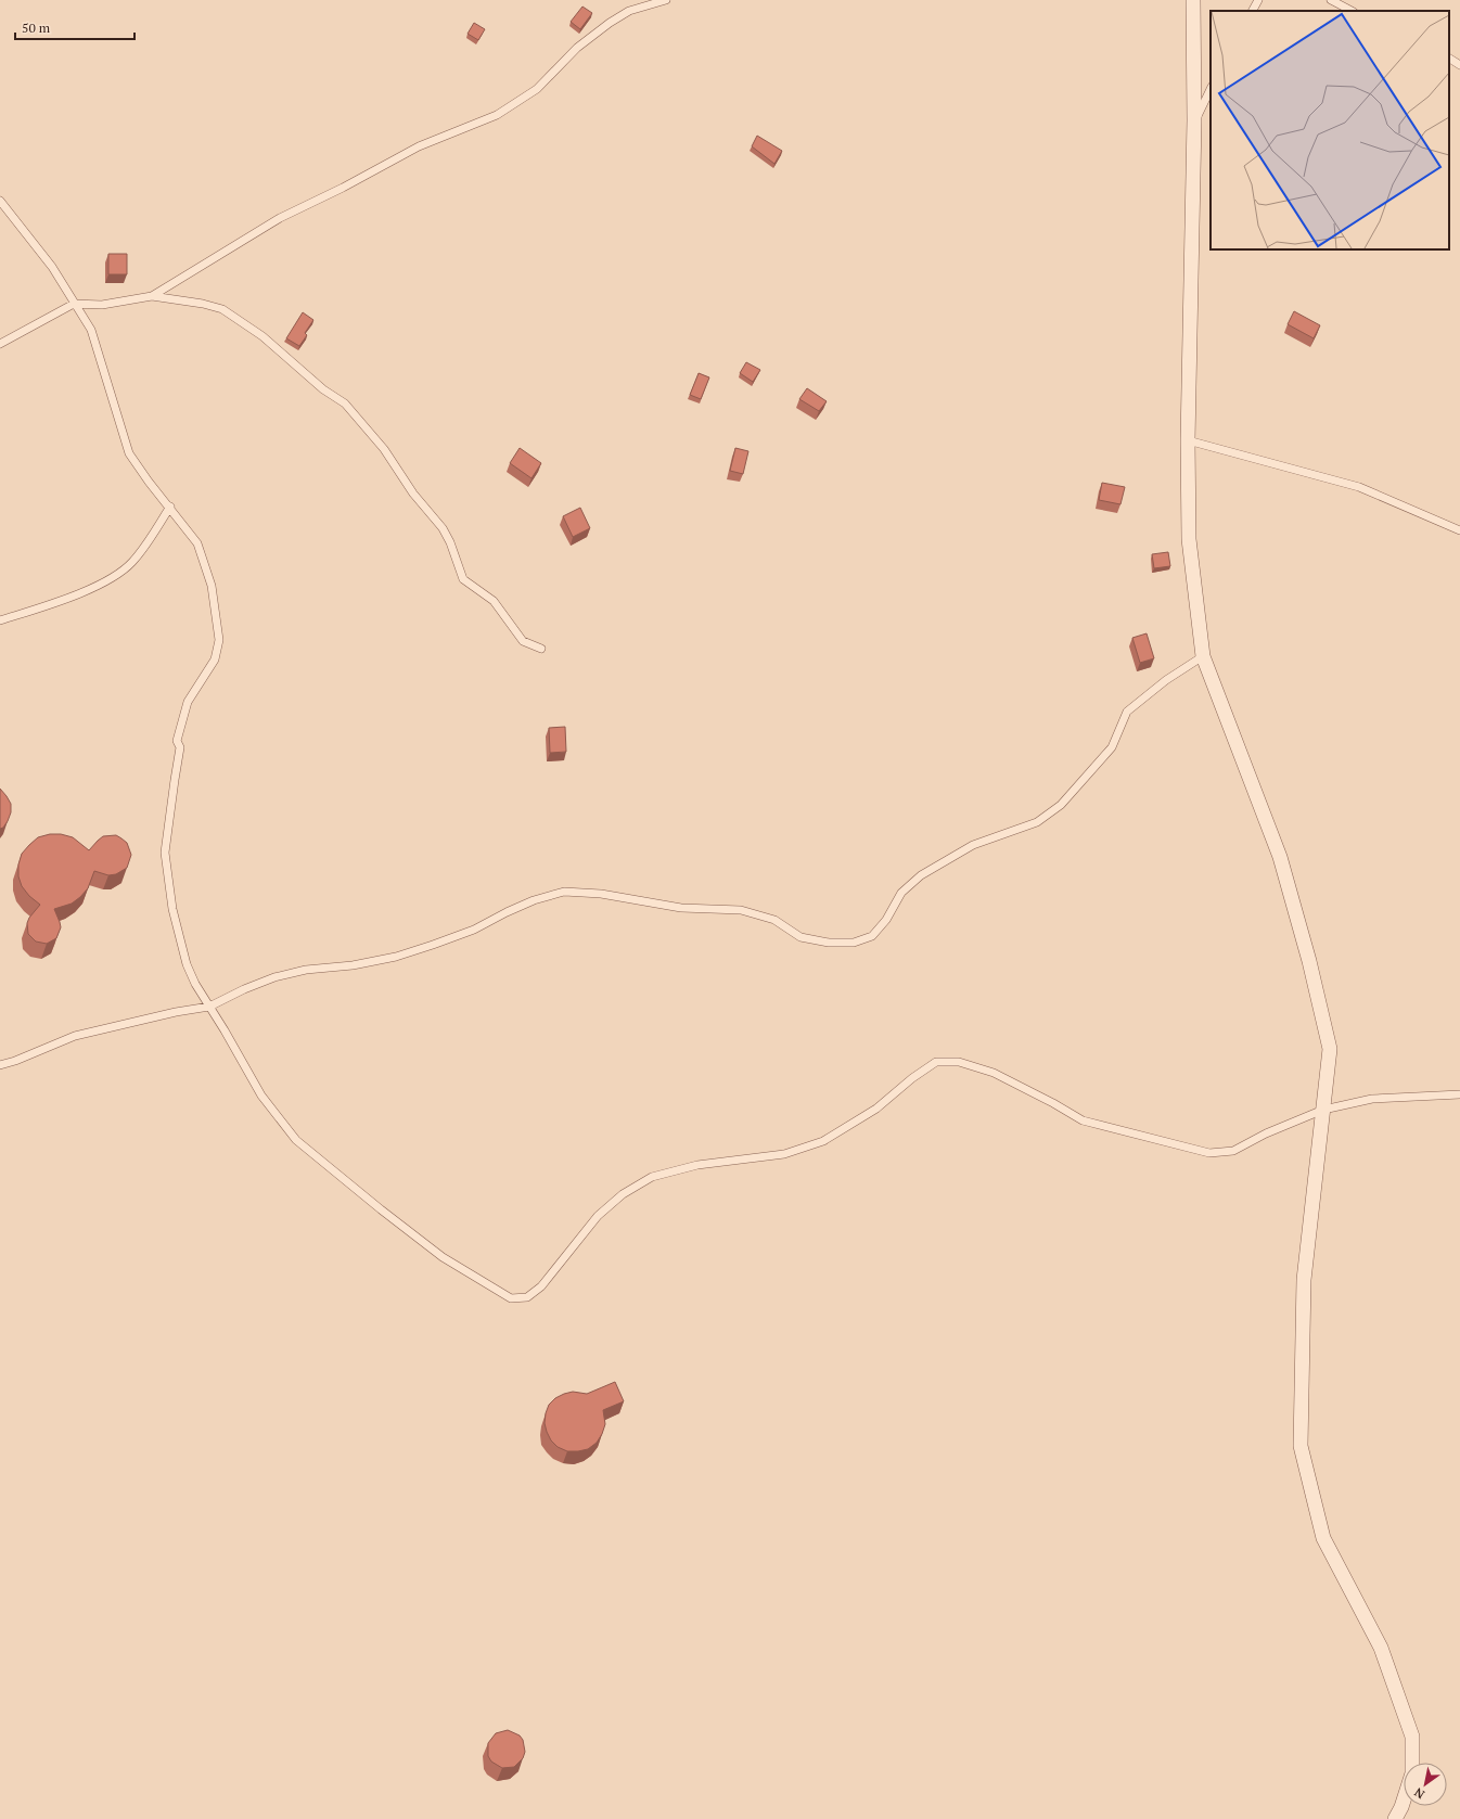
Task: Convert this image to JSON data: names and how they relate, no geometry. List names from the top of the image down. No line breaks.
{"scale_bar":"50 m","north":"bottom left"}
